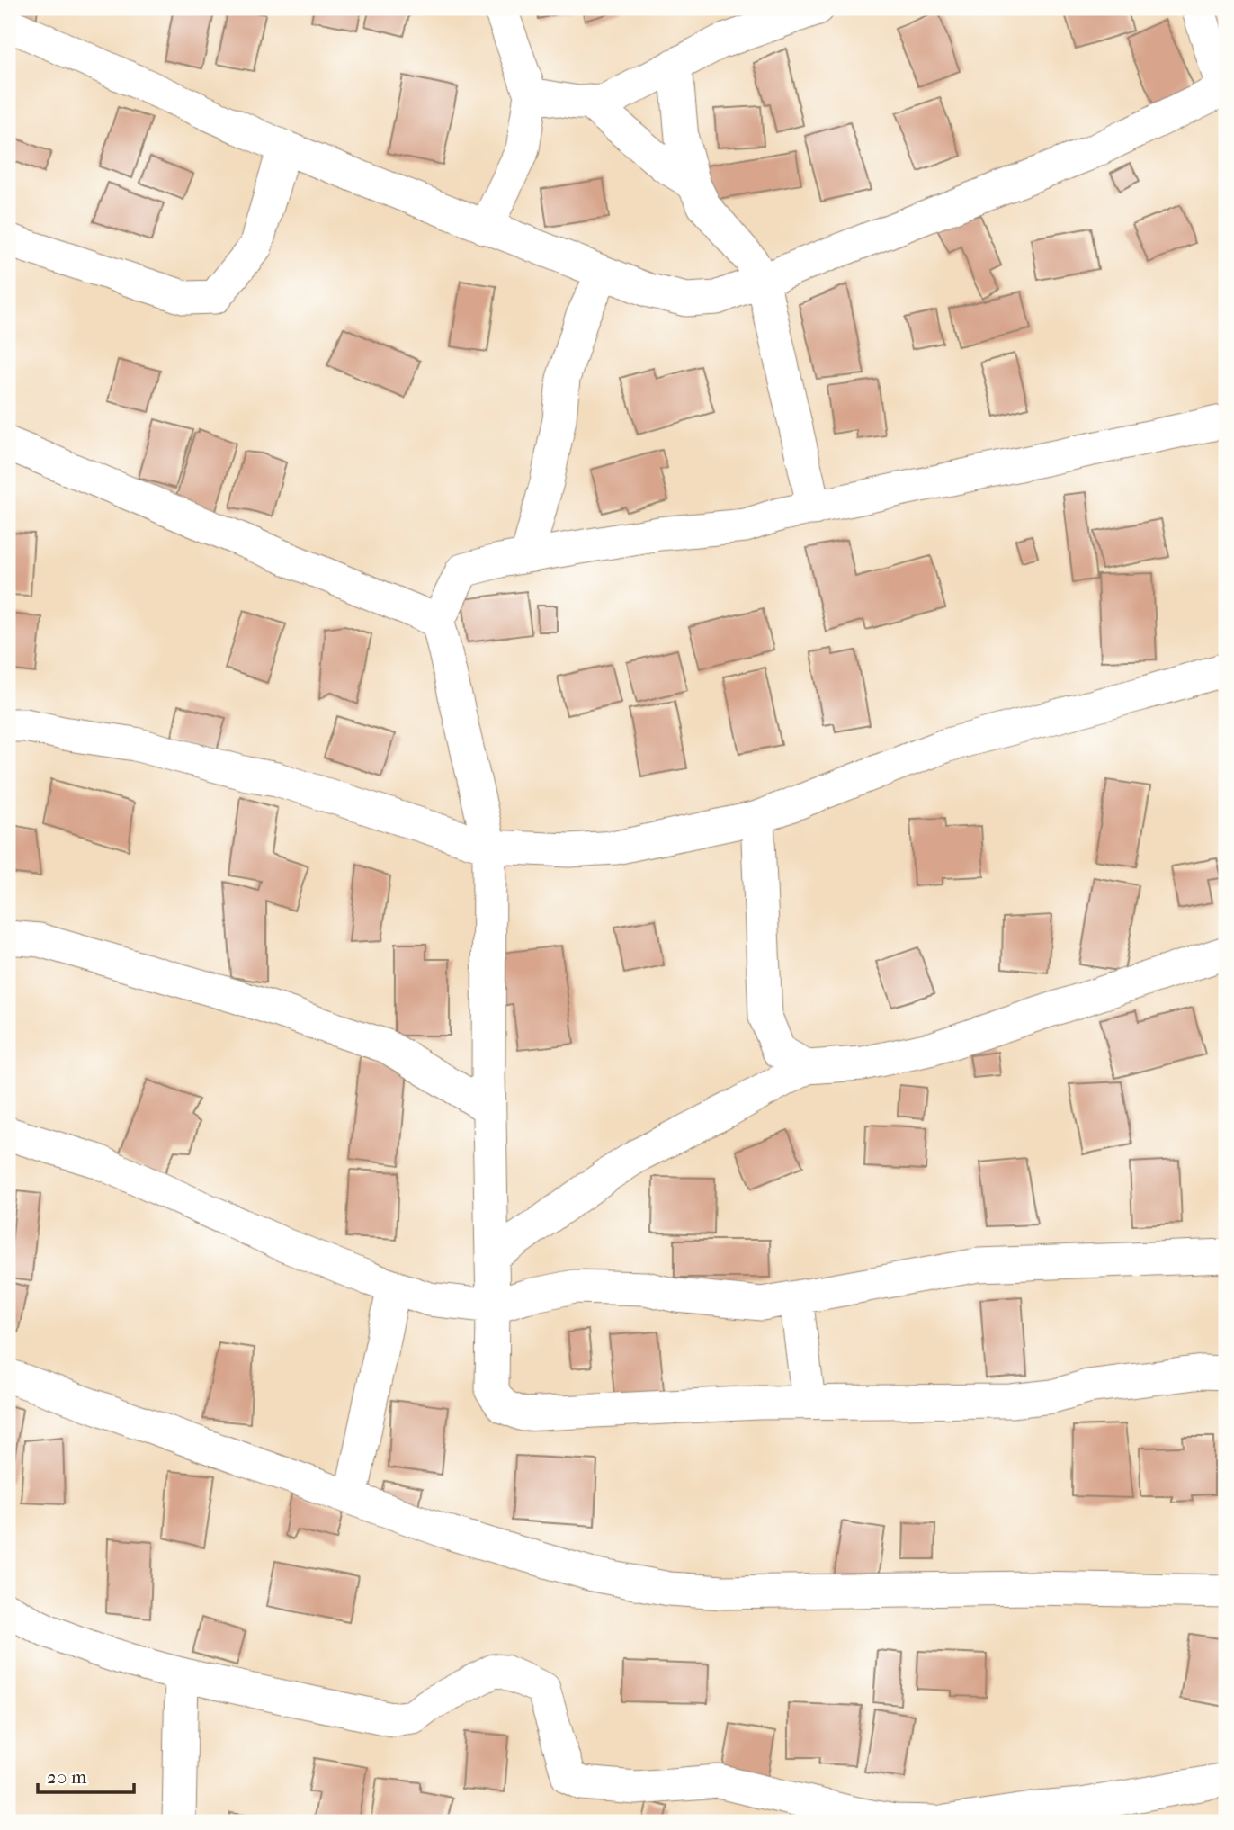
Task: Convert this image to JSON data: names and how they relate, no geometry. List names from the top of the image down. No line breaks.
{"scale_bar":"20 m"}
